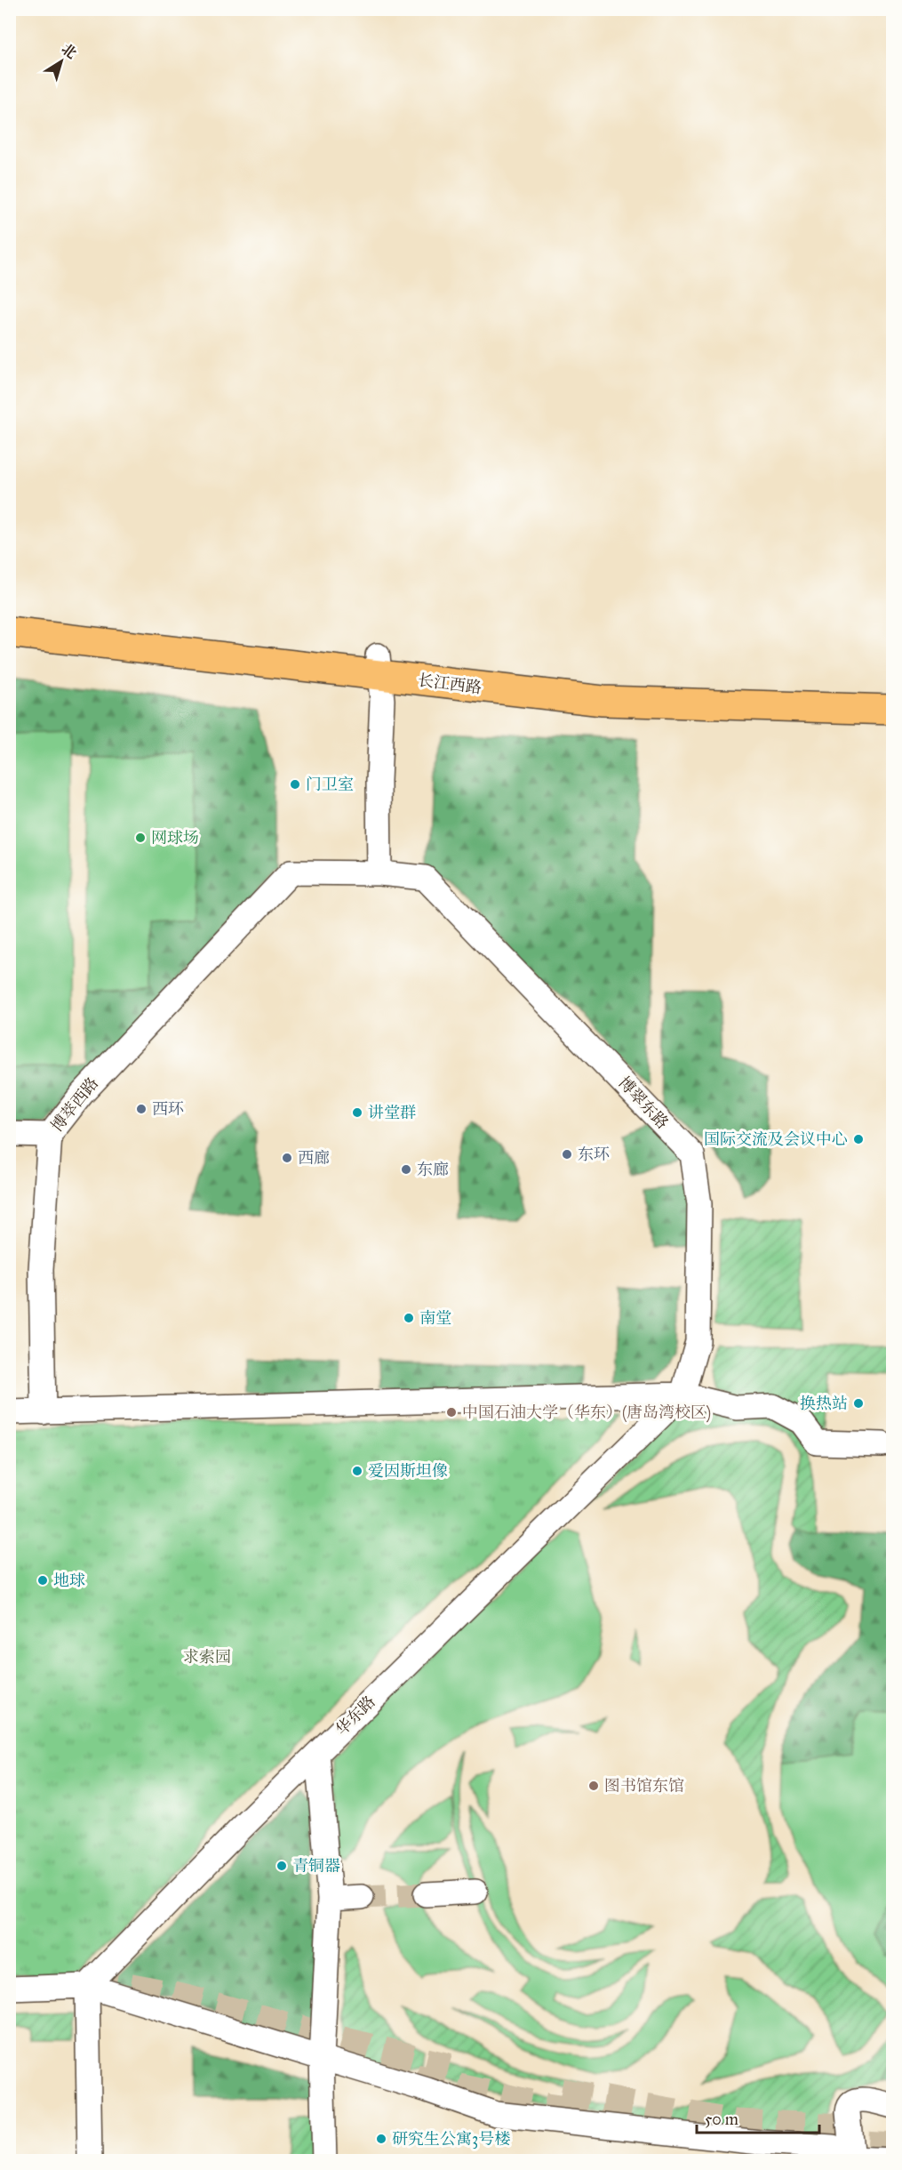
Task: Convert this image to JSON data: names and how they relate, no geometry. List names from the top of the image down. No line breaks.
{"streets":{"main road":["长江西路"],"street":["博翠东路","博萃西路","华东路"]},"crossings":[["博翠东路","博萃西路"],["博翠东路","华东路"]],"parks":["求索园"],"places":["门卫室","网球场","西环","讲堂群","国际交流及会议中心","东环","西廊","东廊","南堂","换热站","中国石油大学（华东）(唐岛湾校区)","爱因斯坦像","地球","图书馆东馆","青铜器","研究生公寓3号楼"],"scale_bar":"50 m","north":"top right"}
